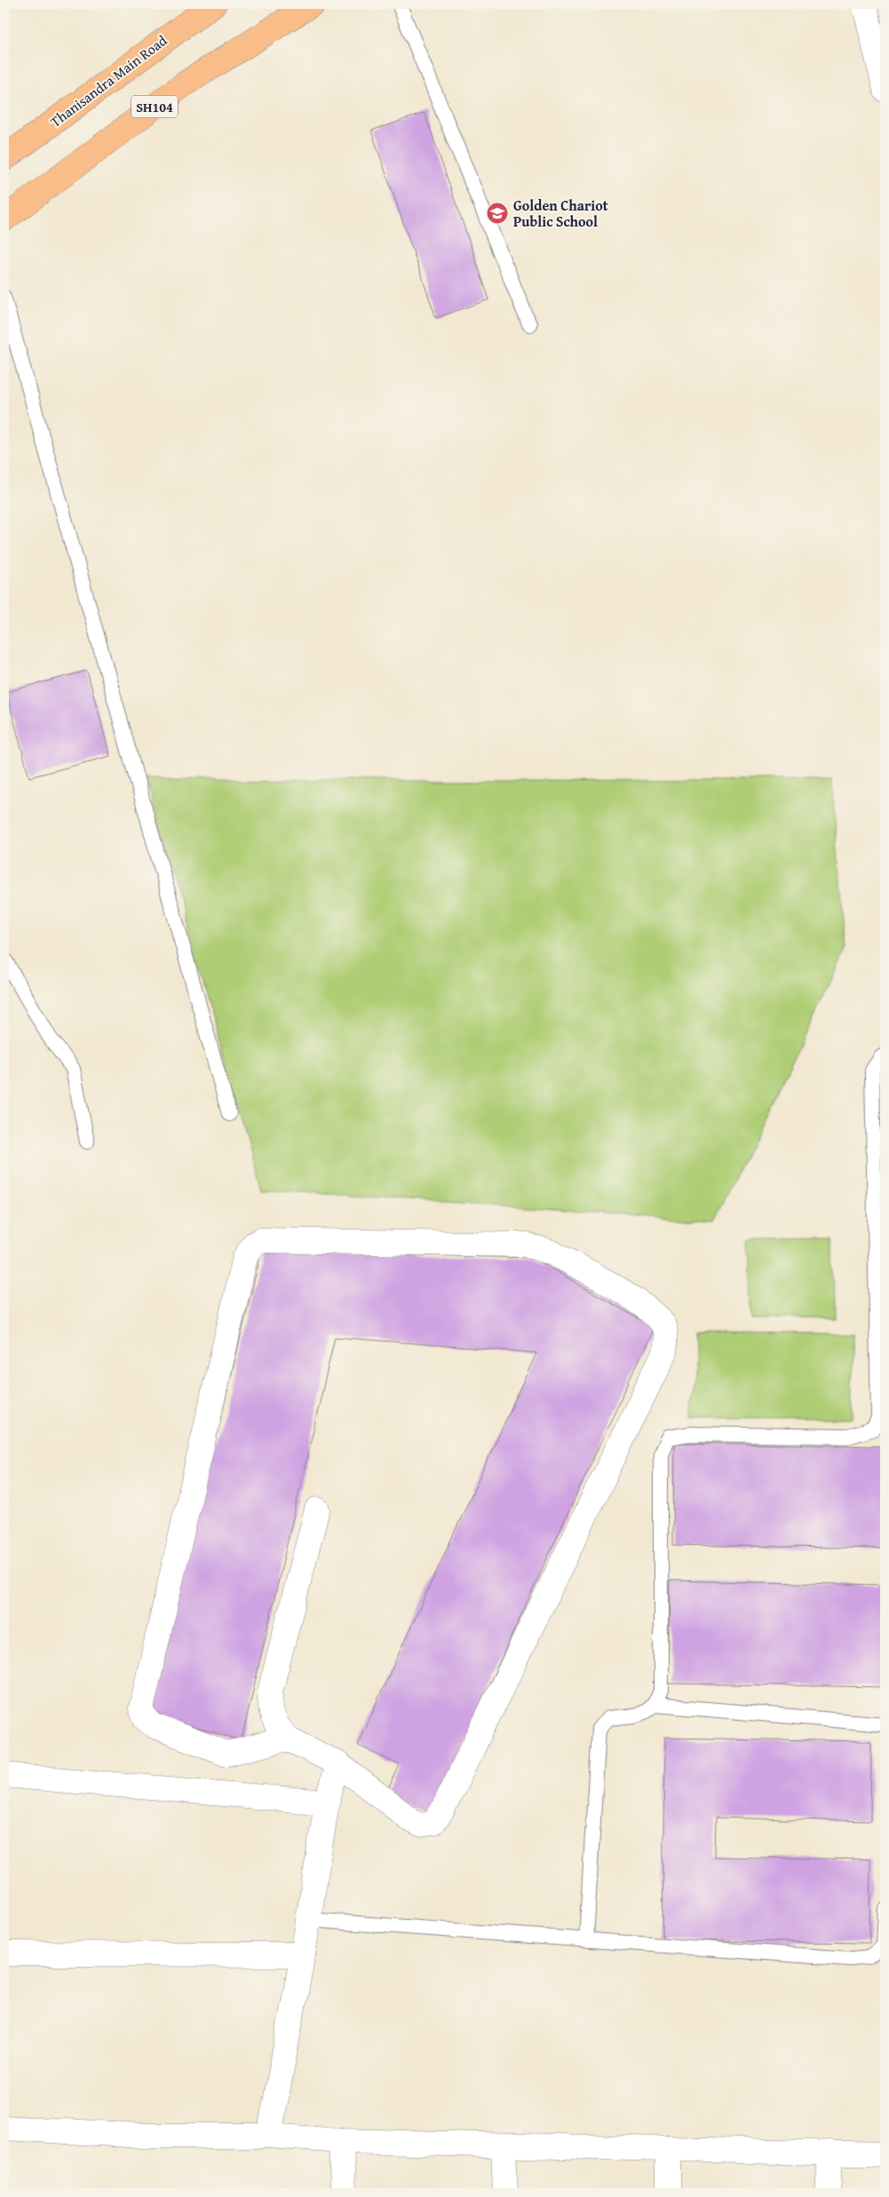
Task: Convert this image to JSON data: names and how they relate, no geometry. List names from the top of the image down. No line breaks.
{"streets":{"main road":["Thanisandra Main Road","SH104"]},"places":{"school or university":["Golden Chariot Public School"]}}
